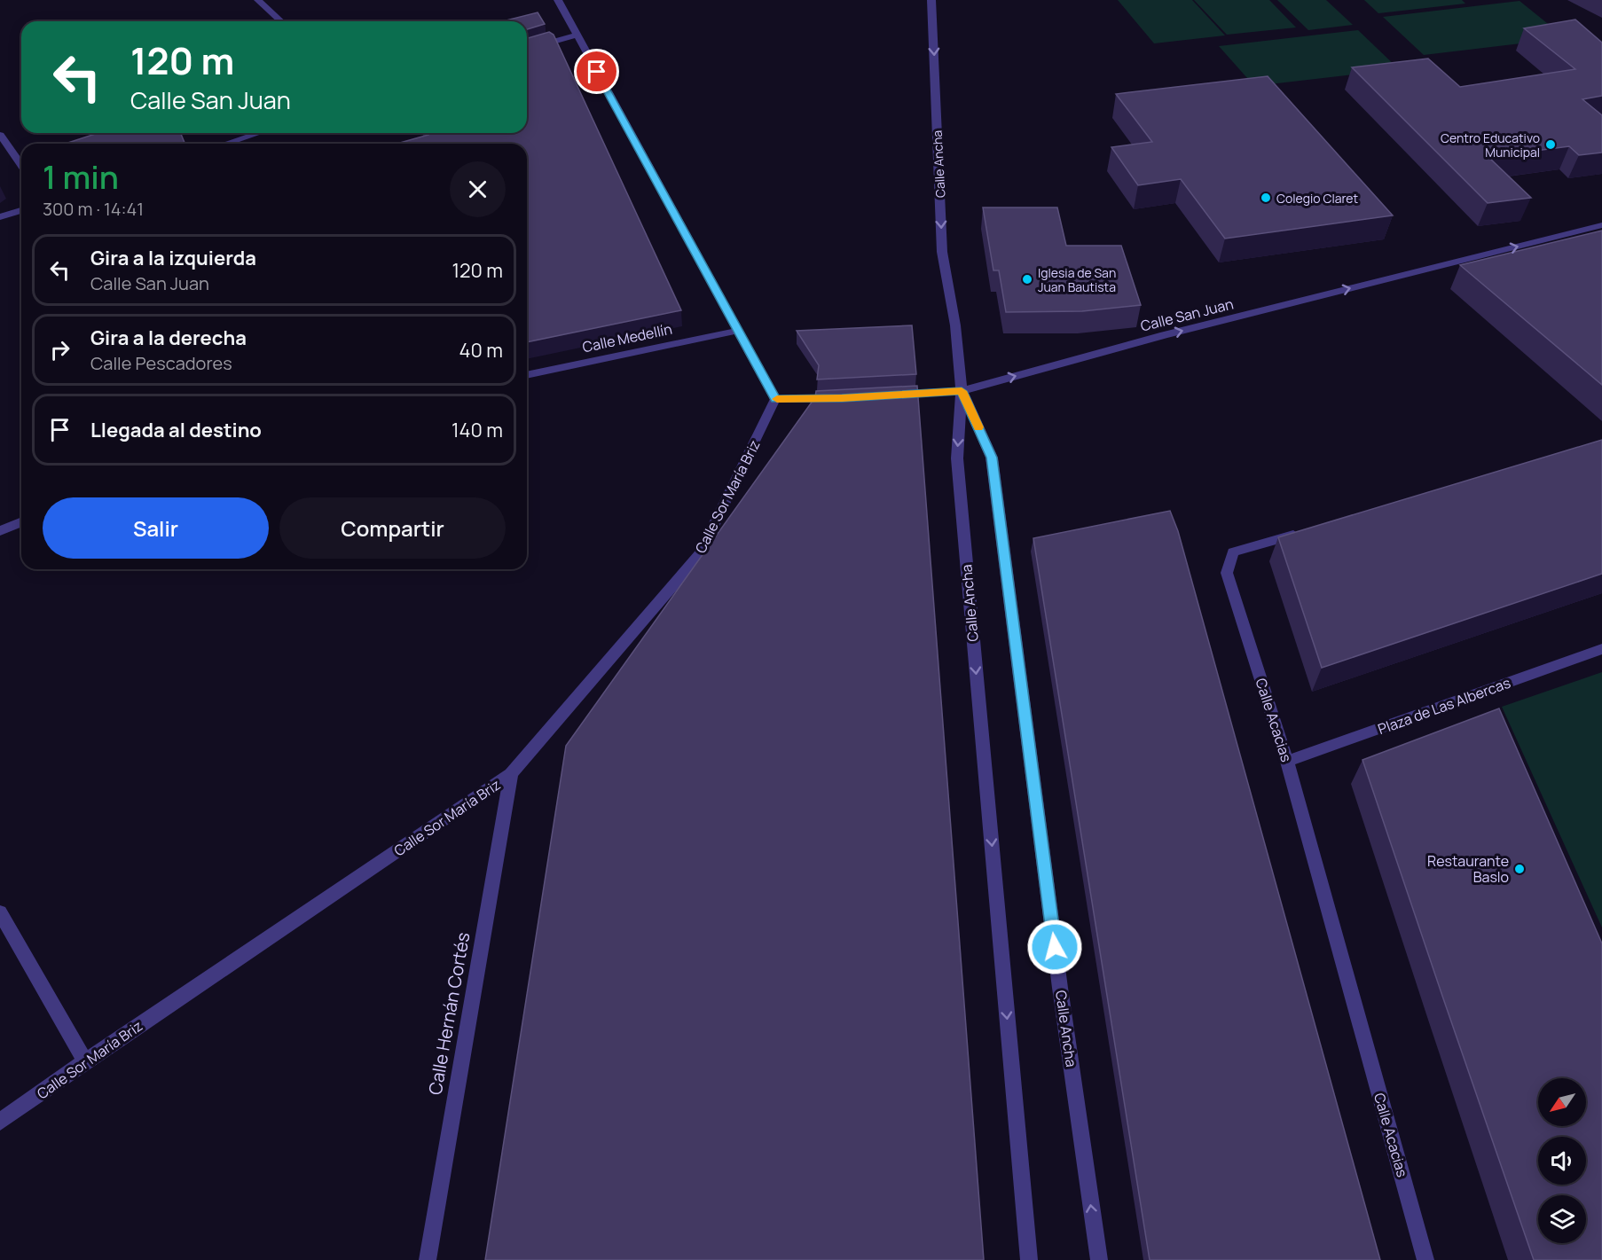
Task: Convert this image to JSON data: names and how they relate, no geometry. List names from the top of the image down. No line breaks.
{"streets":{"street":["Calle Ancha","Calle San Juan","Calle Medellín","Calle Sor María Briz","Plaza de Las Albercas","Calle Acacias","Calle Hernán Cortés"]},"crossings":[["Calle Ancha","Calle San Juan"],["Calle Sor María Briz","Calle Hernán Cortés"],["Plaza de Las Albercas","Calle Acacias"]],"one_way":["Calle San Juan"],"places":["Centro Educativo Municipal","Colegio Claret","Iglesia de San Juan Bautista","Restaurante Baslo"],"north":"bottom left","page":{"turn":["120 m","Calle San Juan"],"heading":["1 min","300 m · 14:41"],"list":[{"name":"Gira a la izquierda","note":"Calle San Juan","value":"120 m"},{"name":"Gira a la derecha","note":"Calle Pescadores","value":"40 m"},{"name":"Llegada al destino","value":"140 m"}],"buttons":["Salir","Compartir"]}}
